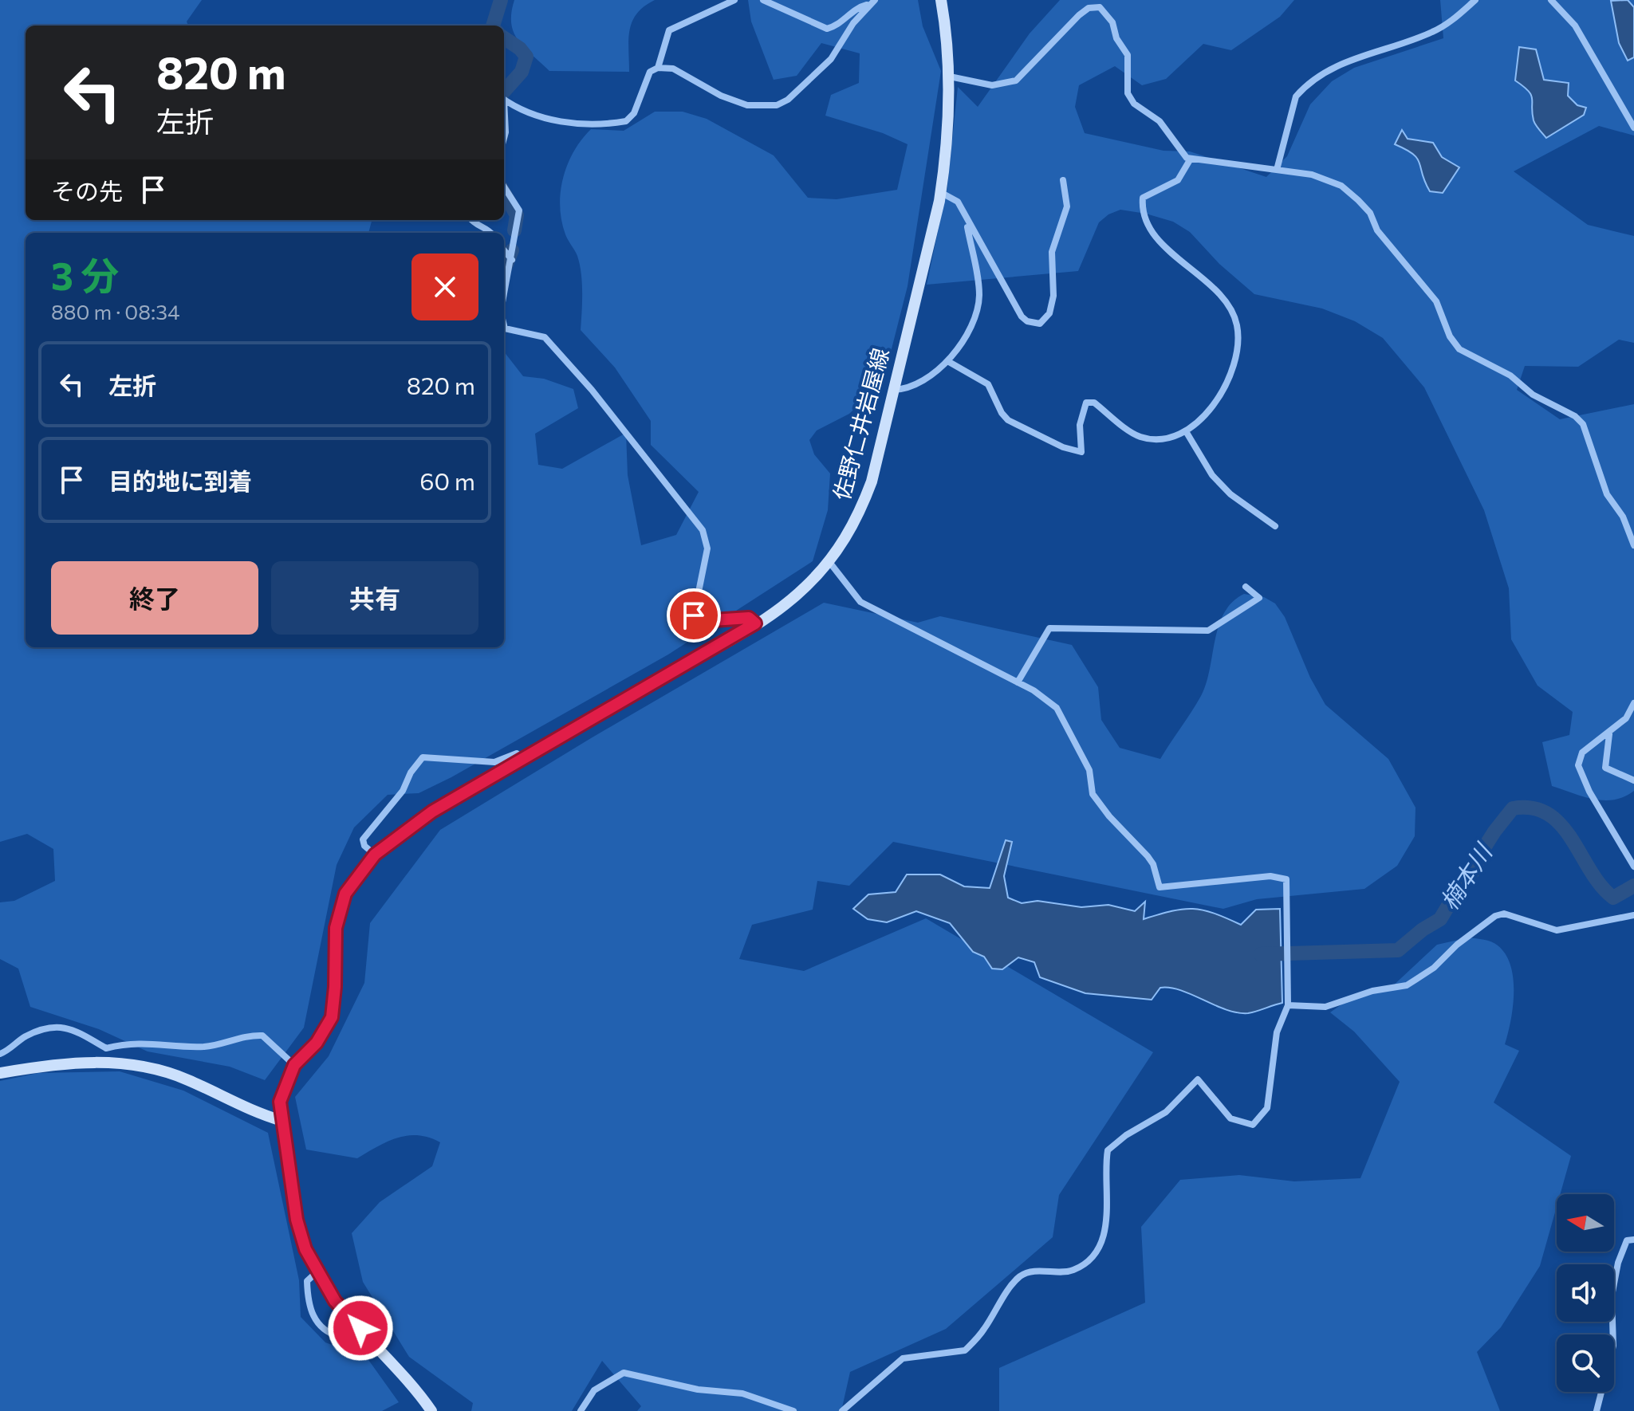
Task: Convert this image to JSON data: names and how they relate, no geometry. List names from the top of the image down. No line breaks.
{"streets":{"main road":["佐野仁井岩屋線"]},"water":["楠本川"],"north":"left","page":{"turn":["820 m","左折"],"then":"その先","heading":["3 分","880 m · 08:34"],"list":[{"name":"左折","value":"820 m"},{"name":"目的地に到着","value":"60 m"}],"buttons":["終了","共有"]}}
